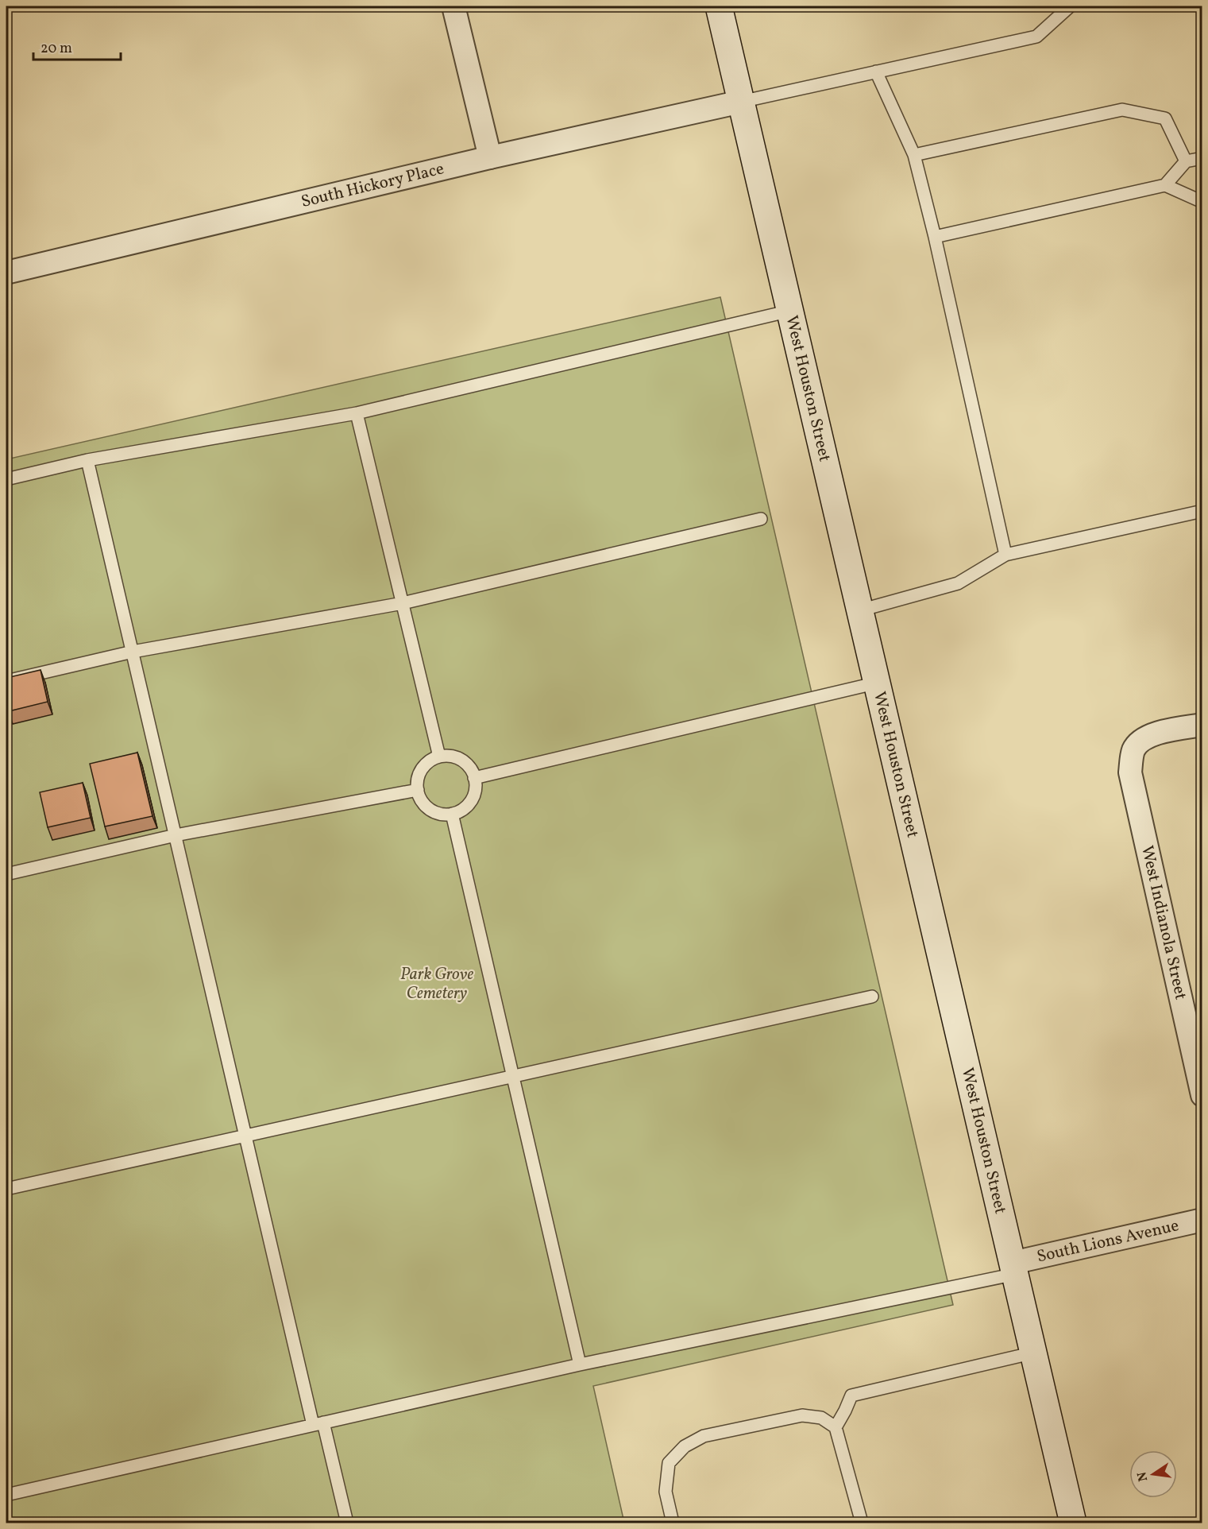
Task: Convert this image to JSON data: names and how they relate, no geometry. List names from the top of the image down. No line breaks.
{"streets":{"main road":["West Houston Street"],"street":["South Hickory Place","West Indianola Street","South Lions Avenue"]},"crossings":[["South Hickory Place","West Houston Street"],["West Houston Street","South Lions Avenue"]],"parks":["Park Grove Cemetery"],"scale_bar":"20 m","north":"left"}
